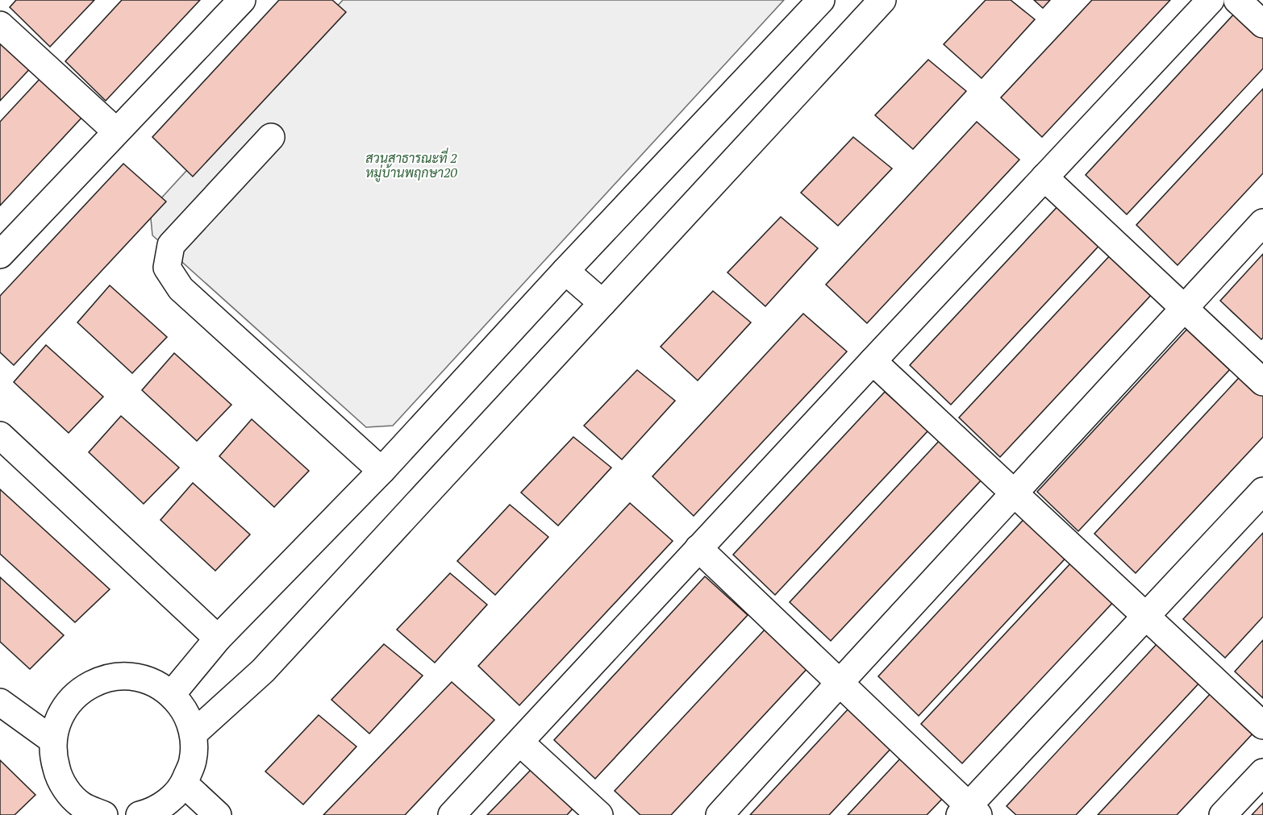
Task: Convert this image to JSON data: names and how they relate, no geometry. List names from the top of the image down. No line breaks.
{"parks":["สวนสาธารณะที่ 2 หมู่บ้านพฤกษา20"]}
